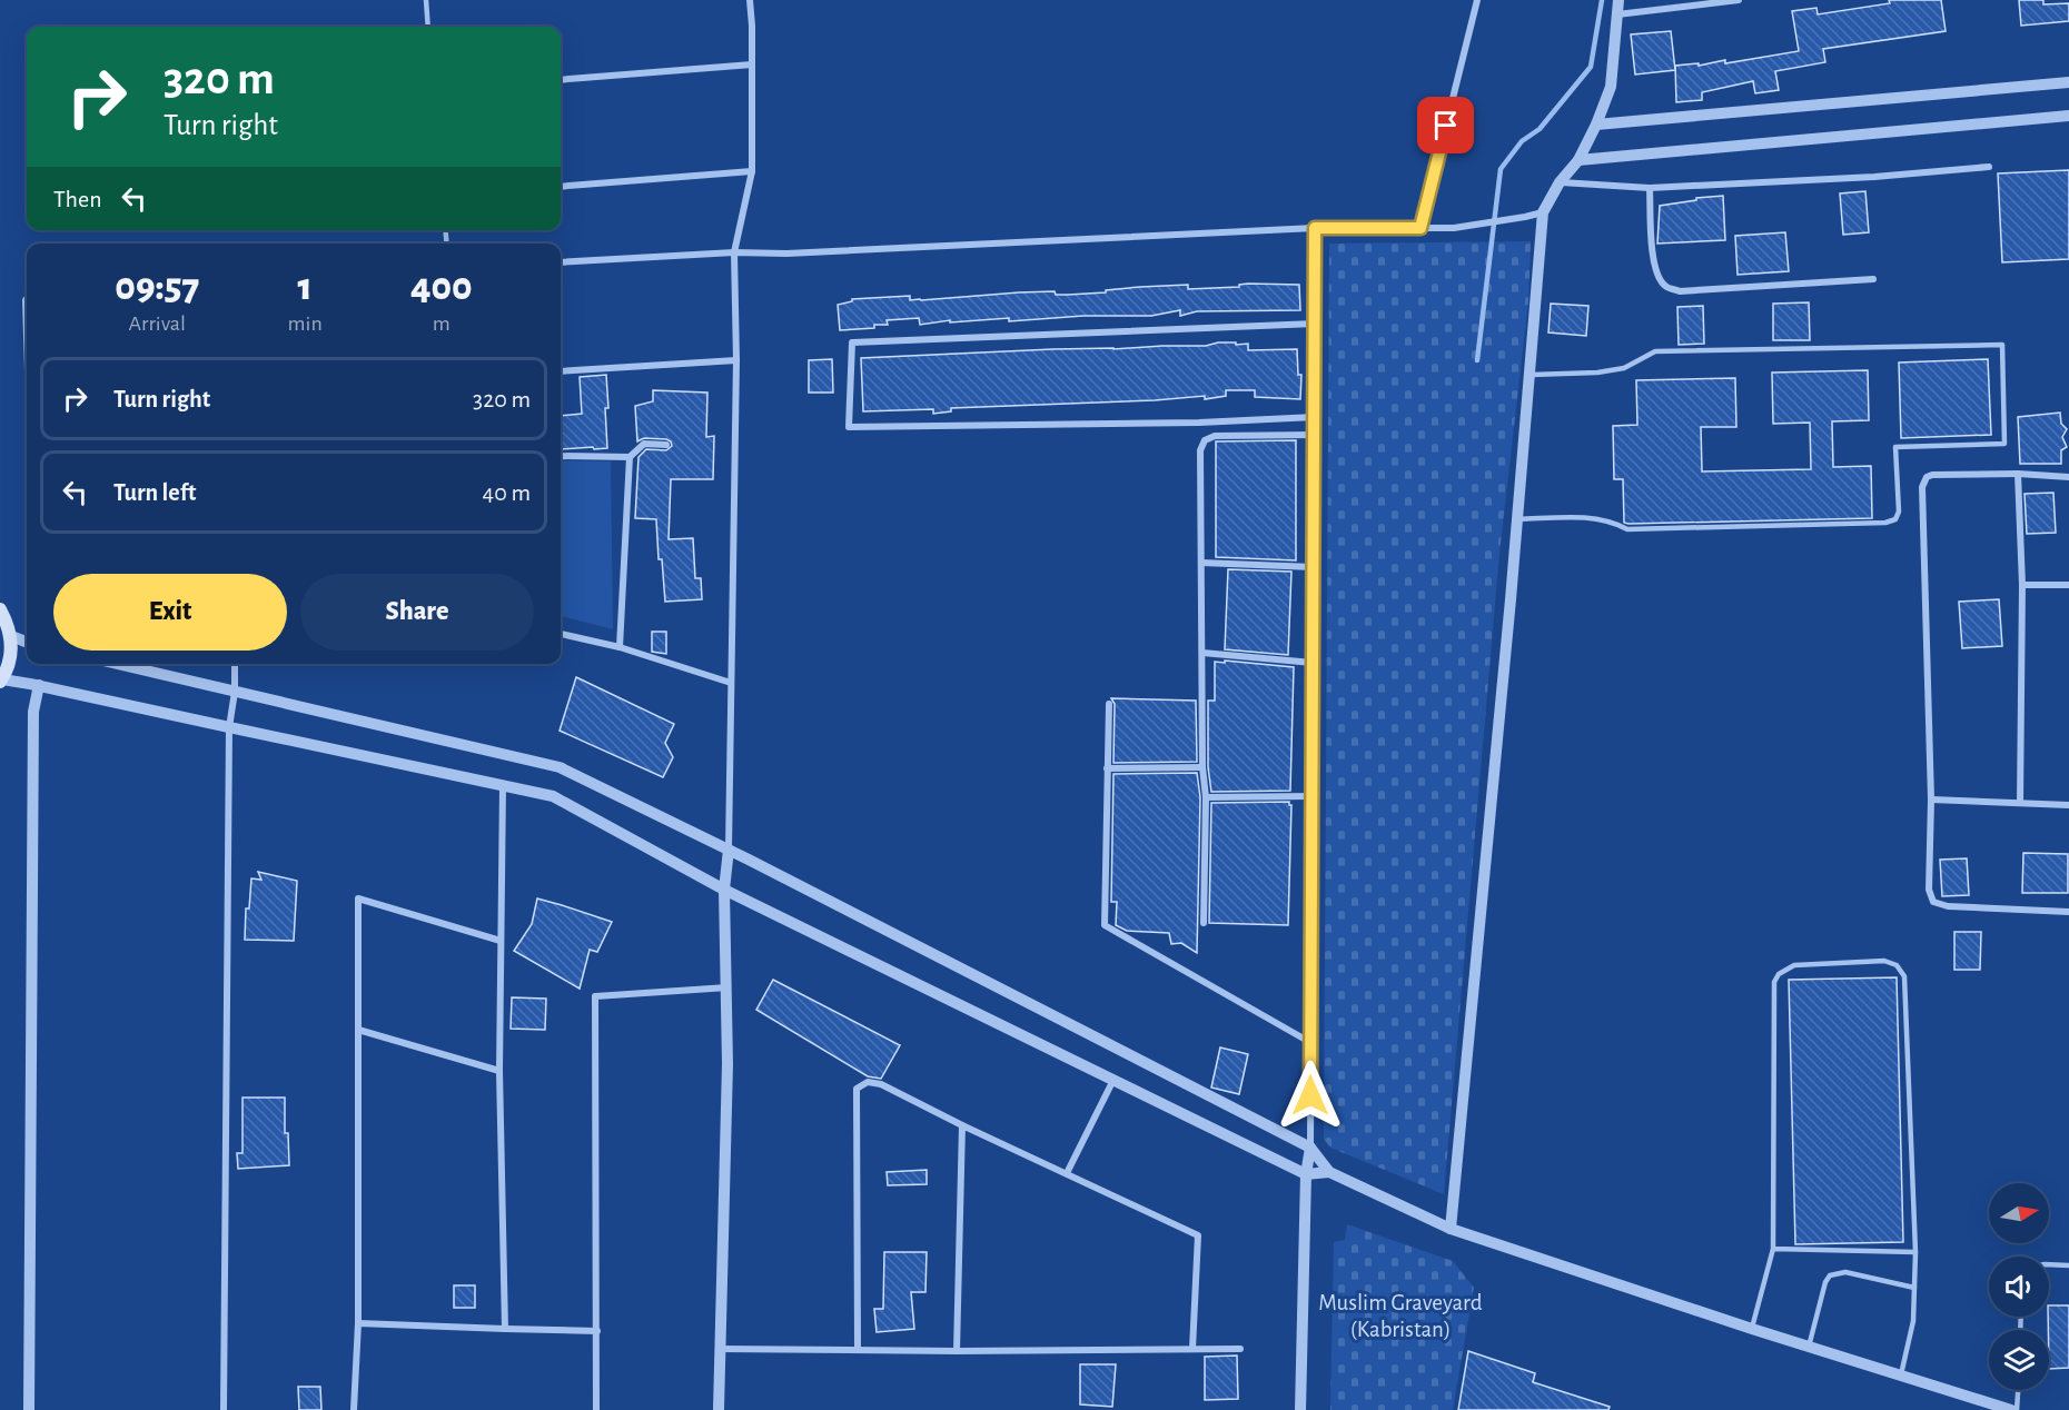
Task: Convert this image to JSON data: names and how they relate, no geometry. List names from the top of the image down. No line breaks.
{"parks":["Muslim Graveyard (Kabristan)"],"north":"right","page":{"turn":["320 m","Turn right"],"then":"Then","eta":["09:57","Arrival","1","min","400","m"],"list":[{"name":"Turn right","value":"320 m"},{"name":"Turn left","value":"40 m"}],"buttons":["Exit","Share"]}}
